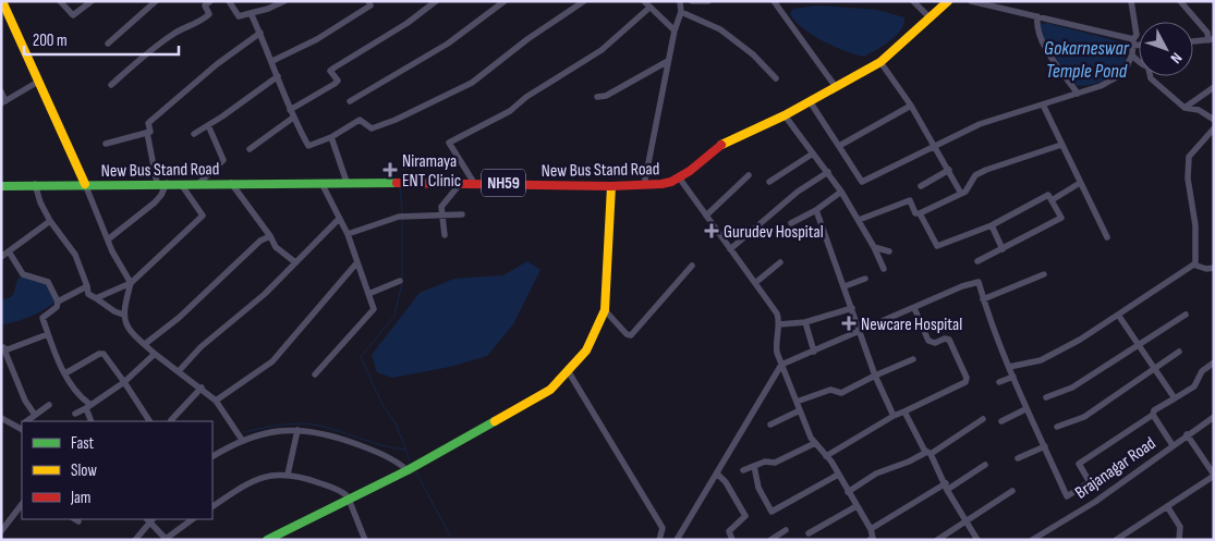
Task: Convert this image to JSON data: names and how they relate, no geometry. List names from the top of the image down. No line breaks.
{"streets":{"main road":["New Bus Stand Road","NH59"],"street":["Brajanagar Road"]},"water":["Gokarneswar Temple Pond"],"places":{"health":["Niramaya ENT Clinic","Gurudev Hospital","Newcare Hospital"]},"legend":["Fast","Slow","Jam"],"scale_bar":"200 m","north":"bottom right"}
